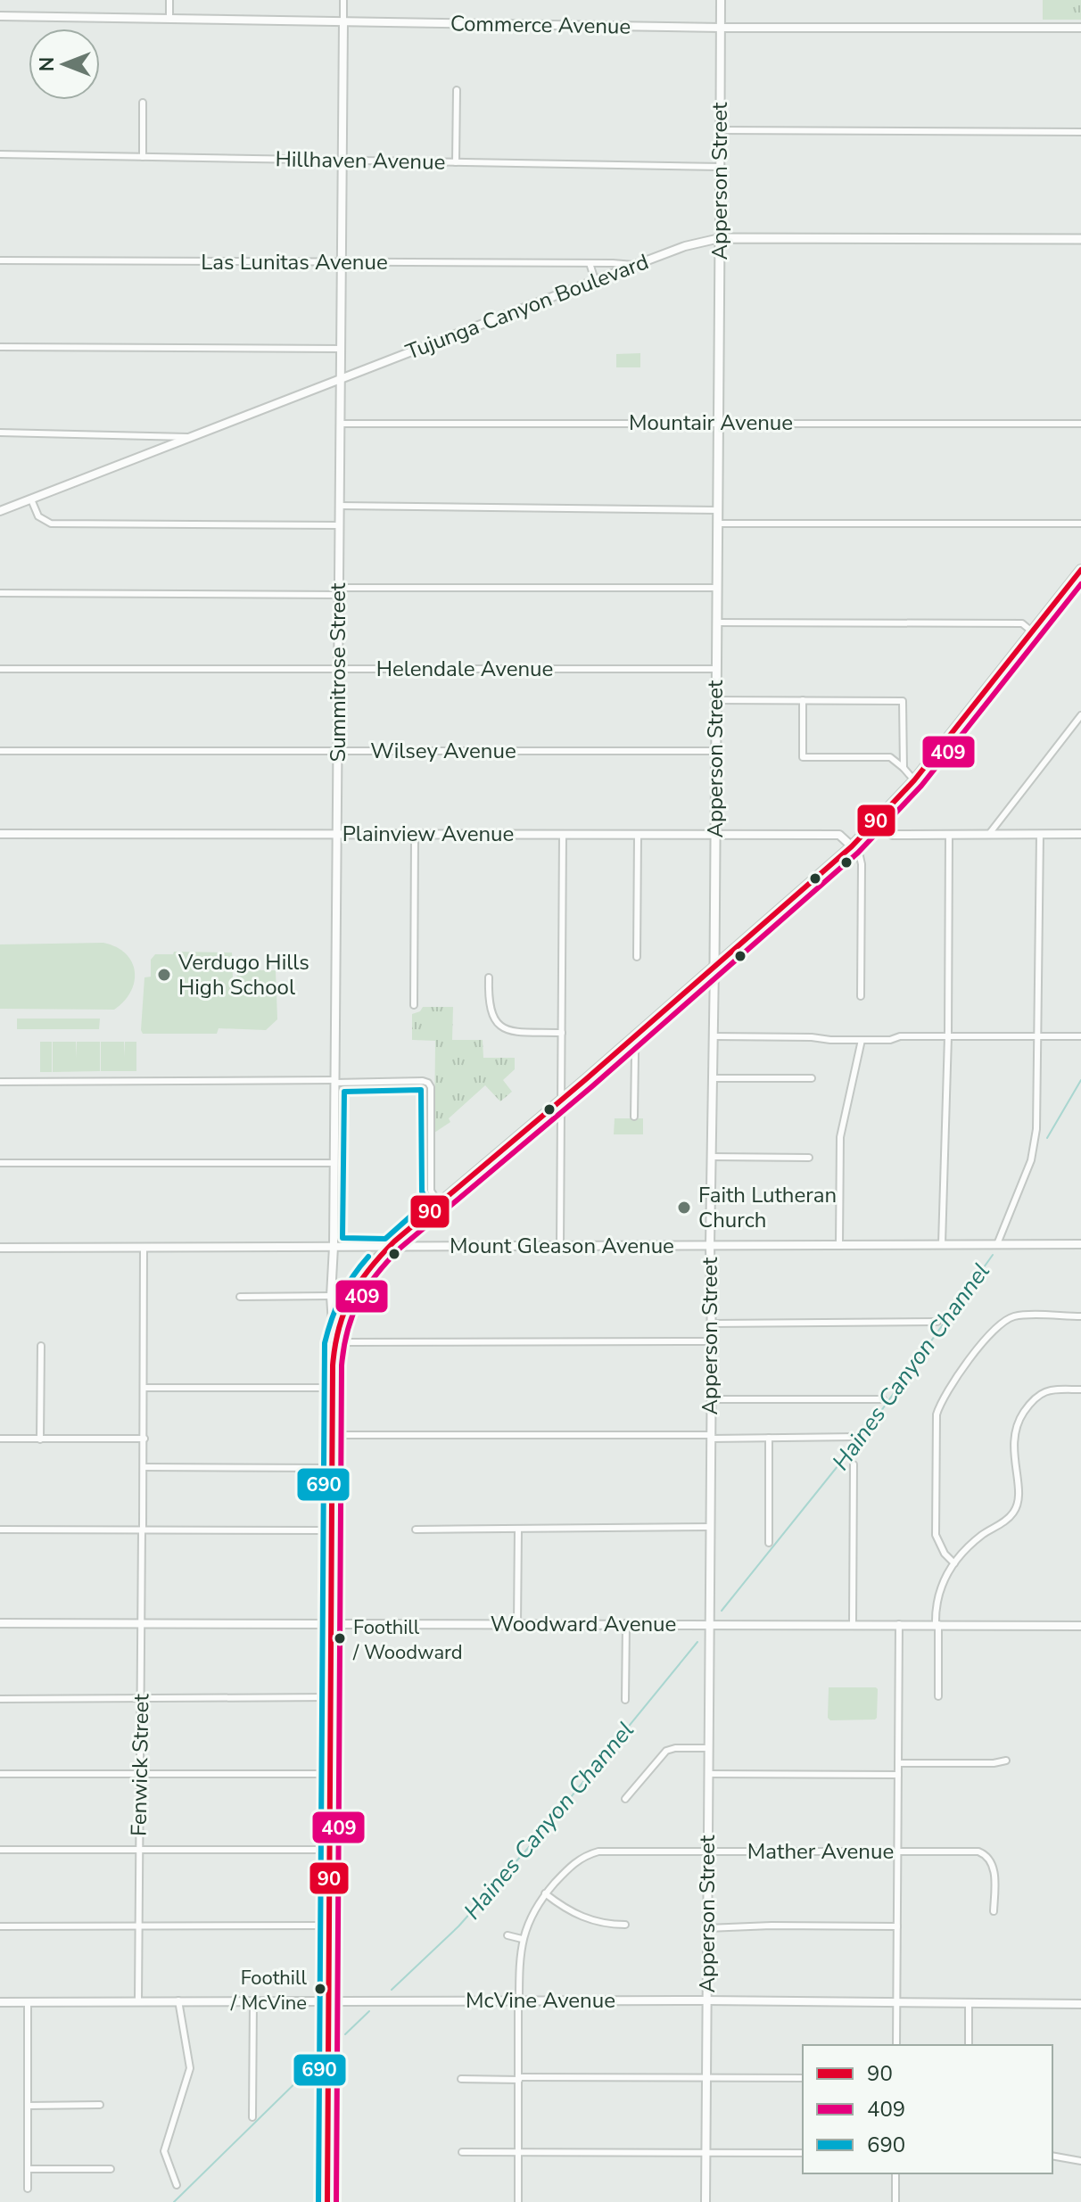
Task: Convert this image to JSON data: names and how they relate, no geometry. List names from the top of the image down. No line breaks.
{"streets":{"main road":["Apperson Street","Tujunga Canyon Boulevard"],"street":["Commerce Avenue","Hillhaven Avenue","Las Lunitas Avenue","Mountair Avenue","Helendale Avenue","Summitrose Street","Wilsey Avenue","Plainview Avenue","Mount Gleason Avenue","Woodward Avenue","Fenwick Street","Mather Avenue","McVine Avenue"]},"crossings":[["Commerce Avenue","Apperson Street"],["Commerce Avenue","Summitrose Street"],["Hillhaven Avenue","Apperson Street"],["Hillhaven Avenue","Summitrose Street"],["Apperson Street","Tujunga Canyon Boulevard"],["Apperson Street","Mountair Avenue"],["Apperson Street","Helendale Avenue"],["Apperson Street","Wilsey Avenue"],["Apperson Street","Plainview Avenue"],["Apperson Street","Mount Gleason Avenue"],["Apperson Street","Woodward Avenue"],["Apperson Street","Mather Avenue"],["Apperson Street","McVine Avenue"],["Las Lunitas Avenue","Tujunga Canyon Boulevard"],["Las Lunitas Avenue","Summitrose Street"],["Tujunga Canyon Boulevard","Summitrose Street"],["Mountair Avenue","Summitrose Street"],["Helendale Avenue","Summitrose Street"],["Summitrose Street","Wilsey Avenue"],["Summitrose Street","Plainview Avenue"],["Summitrose Street","Mount Gleason Avenue"],["Mount Gleason Avenue","Fenwick Street"],["Woodward Avenue","Fenwick Street"],["Fenwick Street","McVine Avenue"],["Mather Avenue","McVine Avenue"]],"water":["Haines Canyon Channel"],"places":["Verdugo Hills High School","Faith Lutheran Church","Foothill / Woodward","Foothill / McVine"],"lines":["transit line 90","transit line 409","transit line 690"],"legend":["90","409","690"],"north":"left"}
